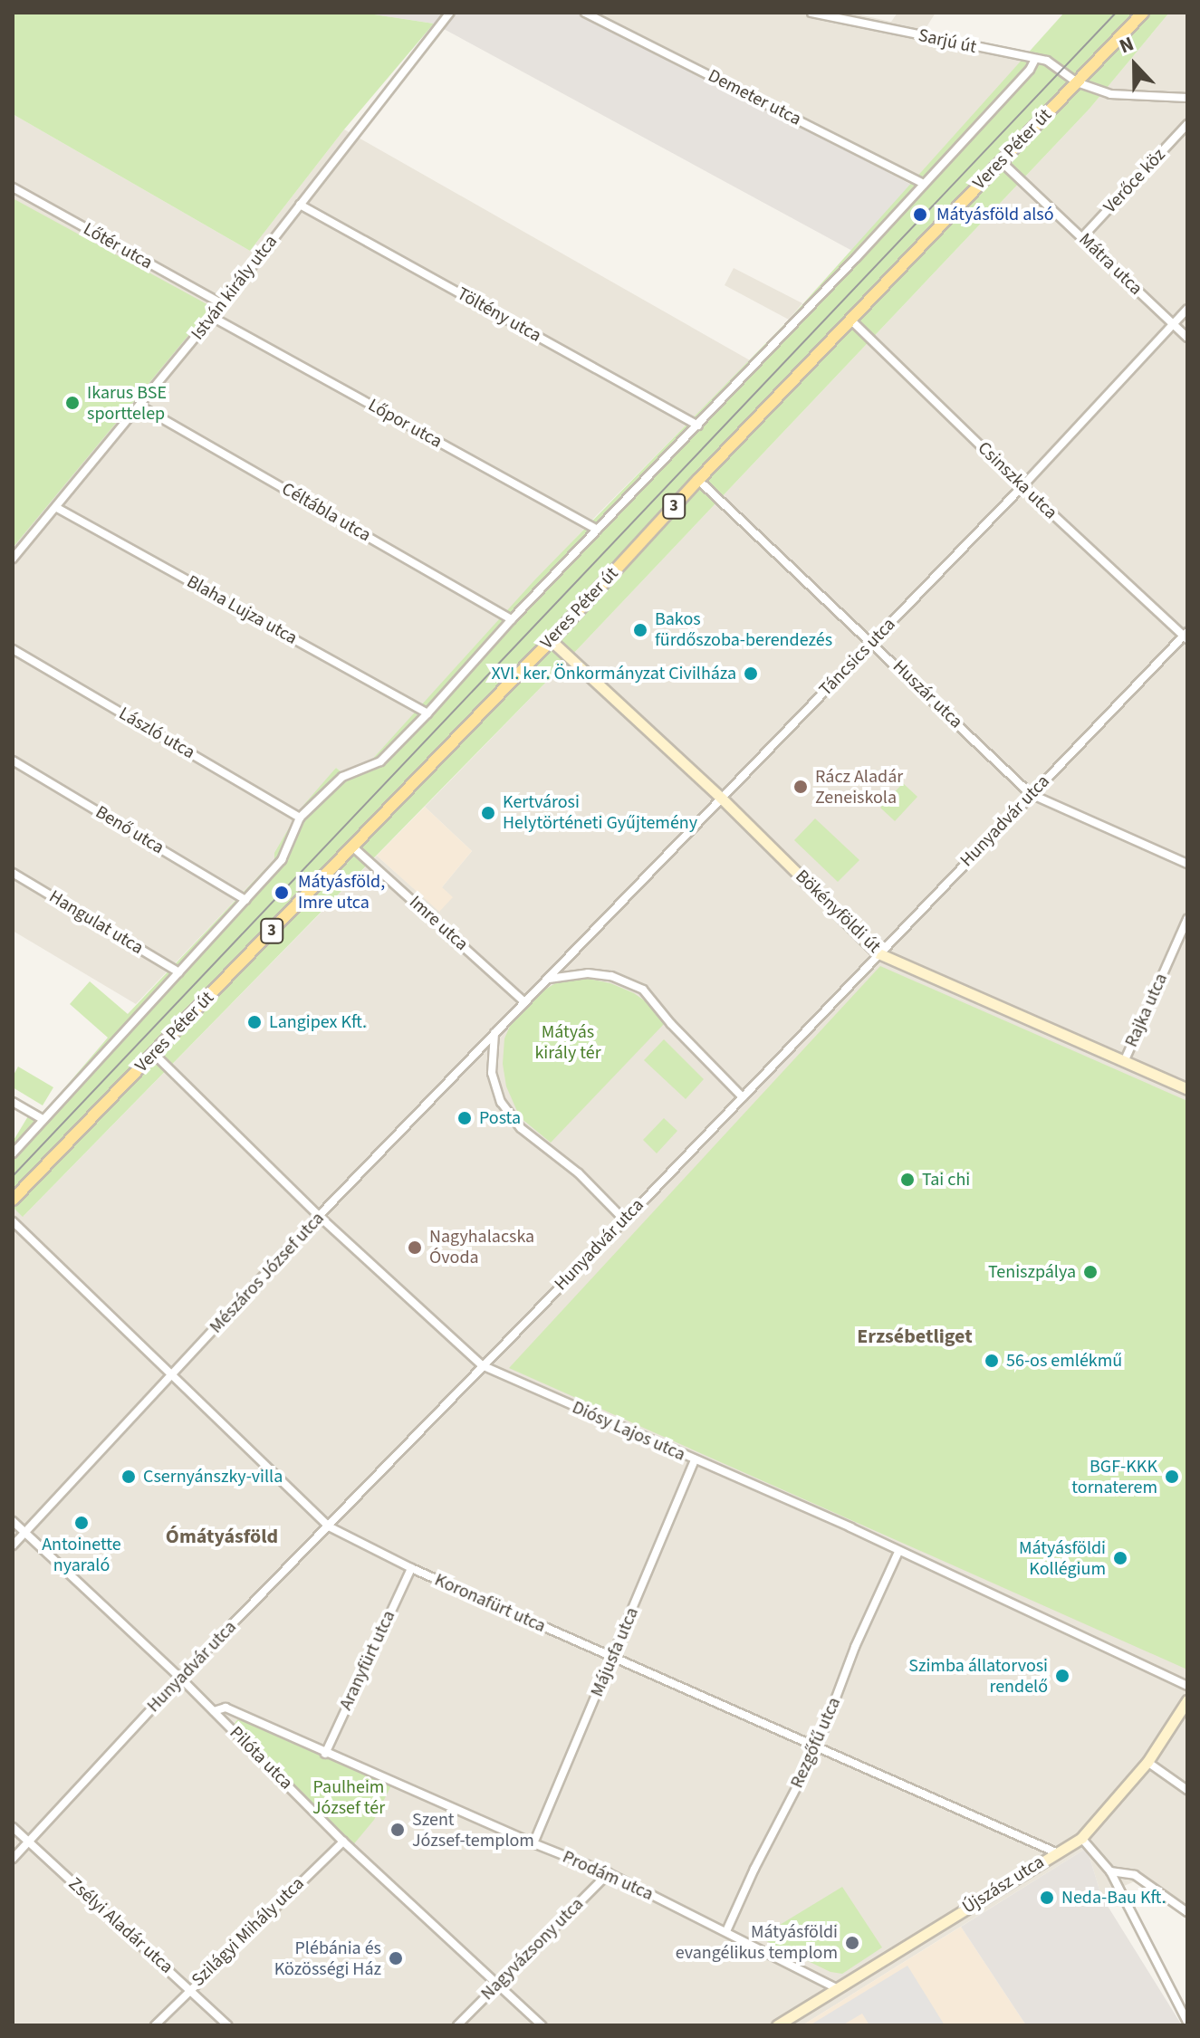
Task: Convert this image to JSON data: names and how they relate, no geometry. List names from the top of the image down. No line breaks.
{"streets":{"main road":["Veres Péter út","3"],"street":["Sarjú út","Demeter utca","Verőce köz","Lőtér utca","Mátra utca","István király utca","Töltény utca","Lőpor utca","Csinszka utca","Céltábla utca","Blaha Lujza utca","Táncsics utca","Huszár utca","László utca","Hunyadvár utca","Benő utca","Bökényföldi út","Hangulat utca","Imre utca","Rajka utca","Mészáros József utca","Diósy Lajos utca","Koronafürt utca","Májusfa utca","Aranyfürt utca","Rezgőfű utca","Pilóta utca","Prodám utca","Újszász utca","Zsélyi Aladár utca","Szilágyi Mihály utca","Nagyvázsony utca"]},"crossings":[["Sarjú út","Veres Péter út"],["Demeter utca","Veres Péter út"],["Veres Péter út","Mátra utca"],["Veres Péter út","Töltény utca"],["Veres Péter út","Lőpor utca"],["Veres Péter út","Csinszka utca"],["Veres Péter út","Céltábla utca"],["Veres Péter út","Blaha Lujza utca"],["Veres Péter út","Huszár utca"],["Veres Péter út","László utca"],["Veres Péter út","Benő utca"],["Veres Péter út","Bökényföldi út"],["Veres Péter út","Hangulat utca"],["Veres Péter út","Imre utca"],["Veres Péter út","Diósy Lajos utca"],["Verőce köz","Mátra utca"],["Lőtér utca","István király utca"],["Mátra utca","Táncsics utca"],["István király utca","Töltény utca"],["István király utca","Lőpor utca"],["István király utca","Céltábla utca"],["István király utca","Blaha Lujza utca"],["Csinszka utca","Táncsics utca"],["Csinszka utca","Hunyadvár utca"],["Táncsics utca","Huszár utca"],["Táncsics utca","Bökényföldi út"],["Táncsics utca","Imre utca"],["Táncsics utca","Mészáros József utca"],["Huszár utca","Hunyadvár utca"],["Hunyadvár utca","Bökényföldi út"],["Hunyadvár utca","Diósy Lajos utca"],["Hunyadvár utca","Koronafürt utca"],["Hunyadvár utca","Pilóta utca"],["Hunyadvár utca","Zsélyi Aladár utca"],["Bökényföldi út","Rajka utca"],["Imre utca","Mészáros József utca"],["Mészáros József utca","Diósy Lajos utca"],["Mészáros József utca","Koronafürt utca"],["Mészáros József utca","Pilóta utca"],["Diósy Lajos utca","Májusfa utca"],["Diósy Lajos utca","Rezgőfű utca"],["Koronafürt utca","Májusfa utca"],["Koronafürt utca","Aranyfürt utca"],["Koronafürt utca","Rezgőfű utca"],["Koronafürt utca","Újszász utca"],["Májusfa utca","Prodám utca"],["Aranyfürt utca","Prodám utca"],["Rezgőfű utca","Prodám utca"],["Pilóta utca","Prodám utca"],["Pilóta utca","Szilágyi Mihály utca"],["Pilóta utca","Nagyvázsony utca"],["Prodám utca","Újszász utca"],["Prodám utca","Nagyvázsony utca"],["Zsélyi Aladár utca","Szilágyi Mihály utca"]],"districts":["Erzsébetliget","Ómátyásföld"],"parks":["Mátyás király tér","Paulheim József tér"],"places":["Mátyásföld alsó","Ikarus BSE sporttelep","Bakos fürdőszoba-berendezés","XVI. ker. Önkormányzat Civilháza","Rácz Aladár Zeneiskola","Kertvárosi Helytörténeti Gyűjtemény","Mátyásföld, Imre utca","Langipex Kft.","Posta","Tai chi","Nagyhalacska Óvoda","Teniszpálya","56-os emlékmű","Csernyánszky-villa","BGF-KKK tornaterem","Antoinette nyaraló","Mátyásföldi Kollégium","Szimba állatorvosi rendelő","Szent József-templom","Neda-Bau Kft.","Mátyásföldi evangélikus templom","Plébánia és Közösségi Ház"],"north":"top"}
